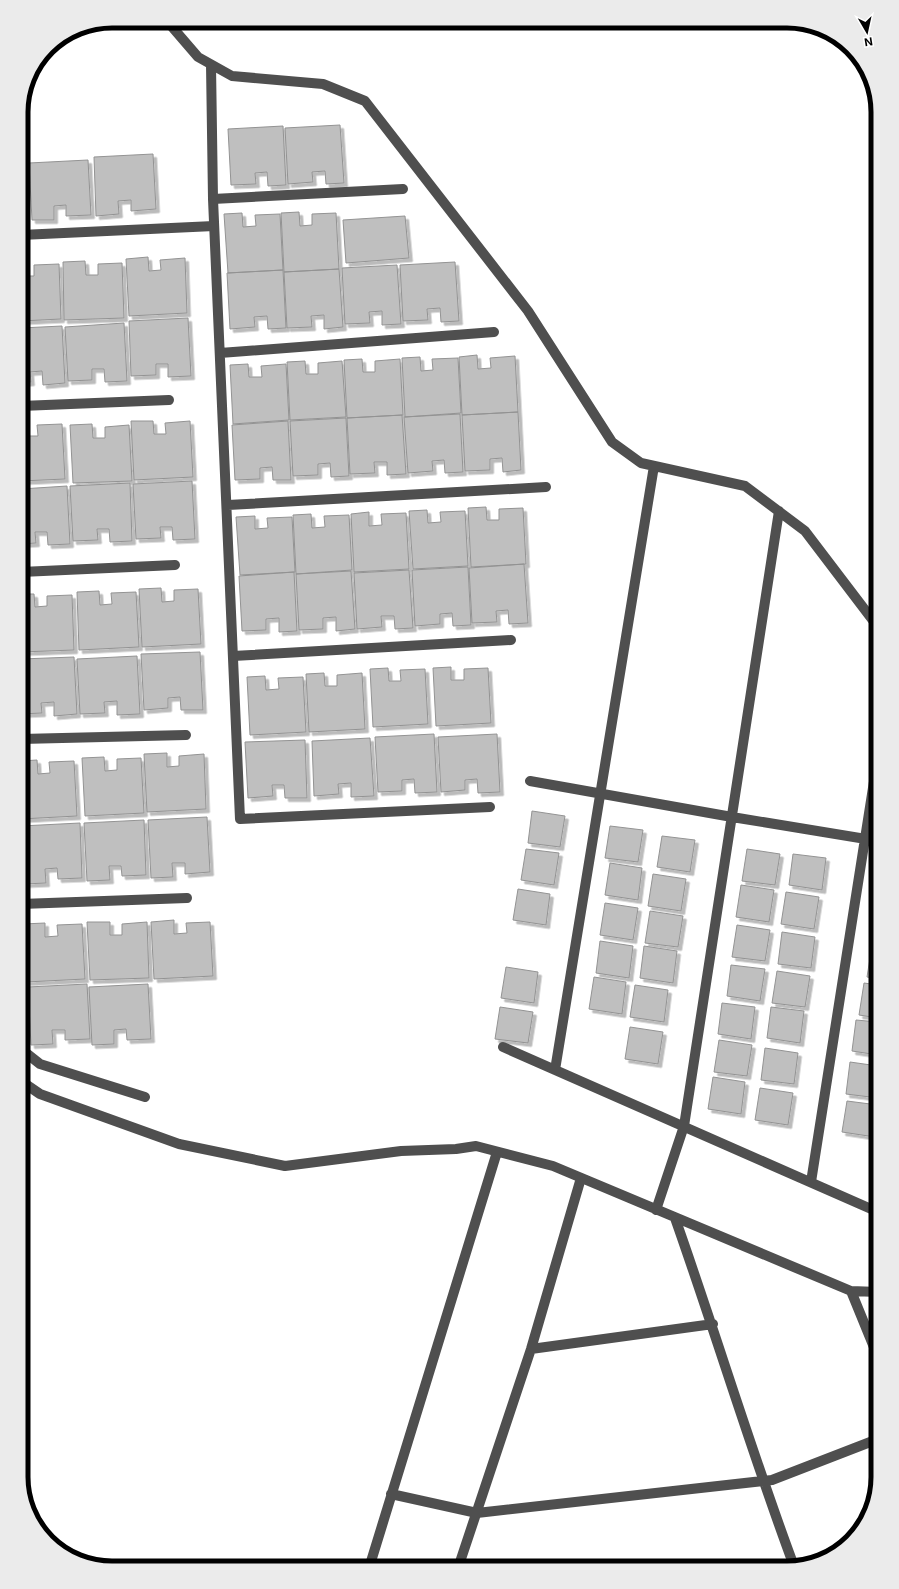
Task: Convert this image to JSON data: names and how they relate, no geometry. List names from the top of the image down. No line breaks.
{"north":"bottom"}
